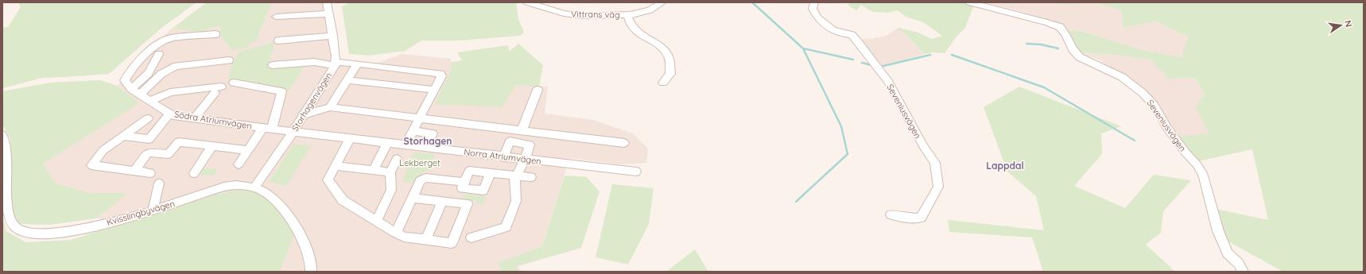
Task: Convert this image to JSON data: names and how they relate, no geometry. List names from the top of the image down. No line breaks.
{"streets":{"street":["Vittrans väg","Storhagenvägen","Seveniusvägen","Södra Atriumvägen","Norra Atriumvägen","Kvisslingbyvägen"]},"crossings":[["Storhagenvägen","Södra Atriumvägen"],["Storhagenvägen","Norra Atriumvägen"],["Storhagenvägen","Kvisslingbyvägen"],["Södra Atriumvägen","Norra Atriumvägen"]],"districts":["Storhagen","Lappdal"],"parks":["Lekberget"],"north":"right"}
